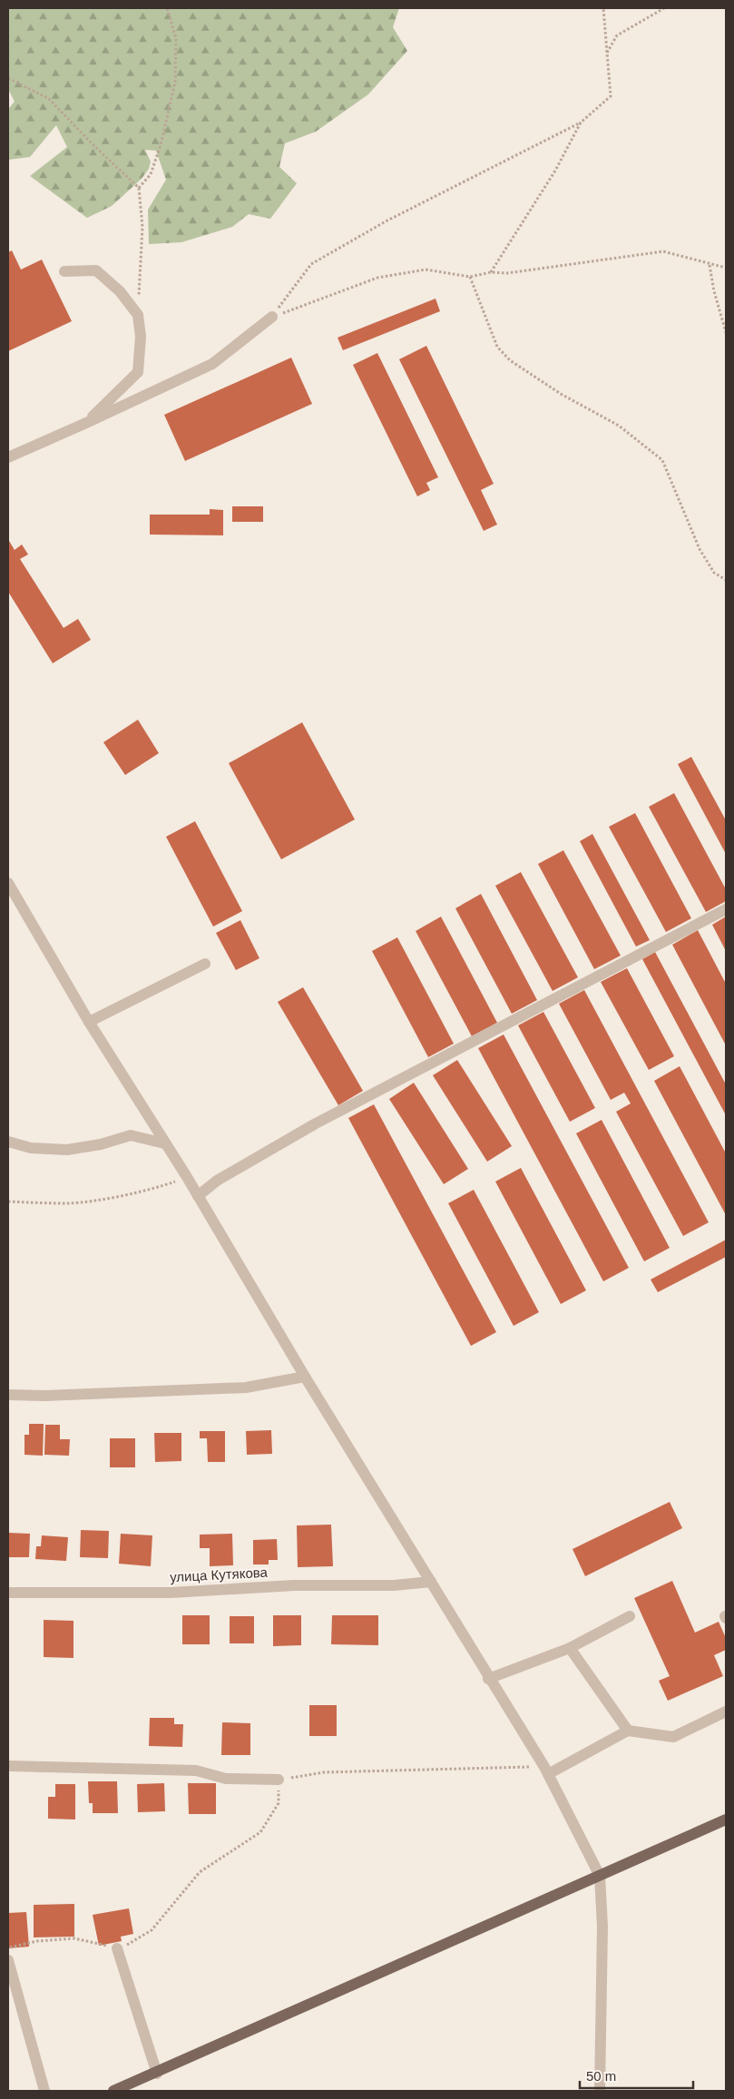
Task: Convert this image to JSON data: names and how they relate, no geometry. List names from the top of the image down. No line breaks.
{"streets":{"street":["улица Кутякова"]},"scale_bar":"50 m"}
